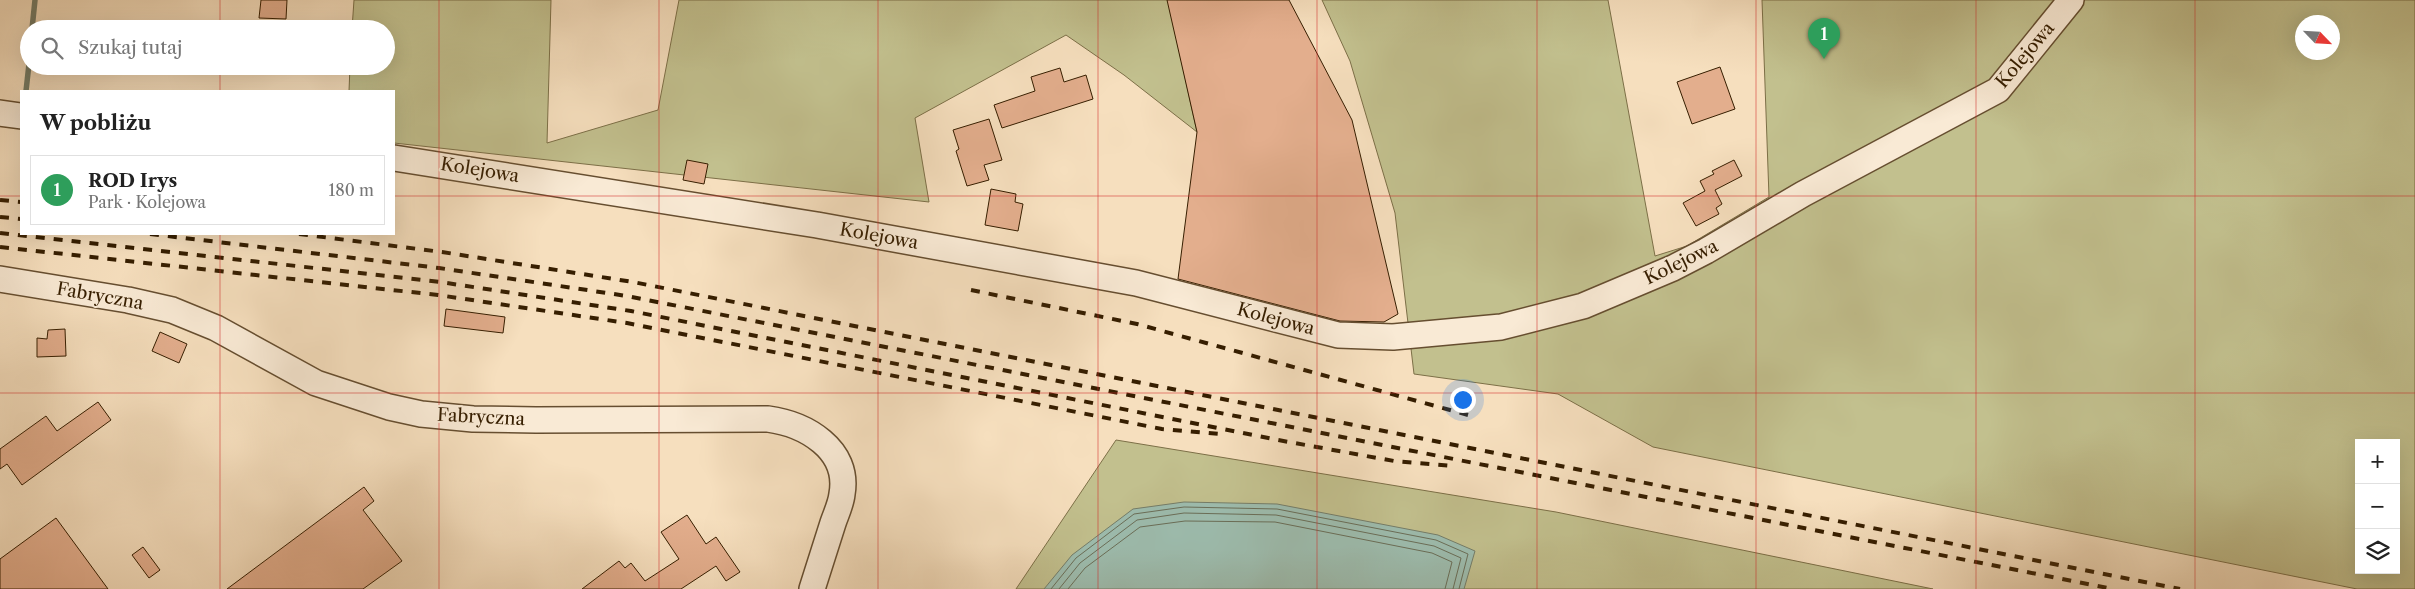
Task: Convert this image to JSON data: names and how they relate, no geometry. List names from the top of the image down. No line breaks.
{"streets":{"street":["Kolejowa","Fabryczna"]},"north":"bottom right","page":{"pins":"1","search":"Szukaj tutaj","heading":"W pobliżu","list":[{"mark":"1","name":"ROD Irys","note":"Park · Kolejowa","value":"180 m"}],"map_buttons":["+","−"]}}
